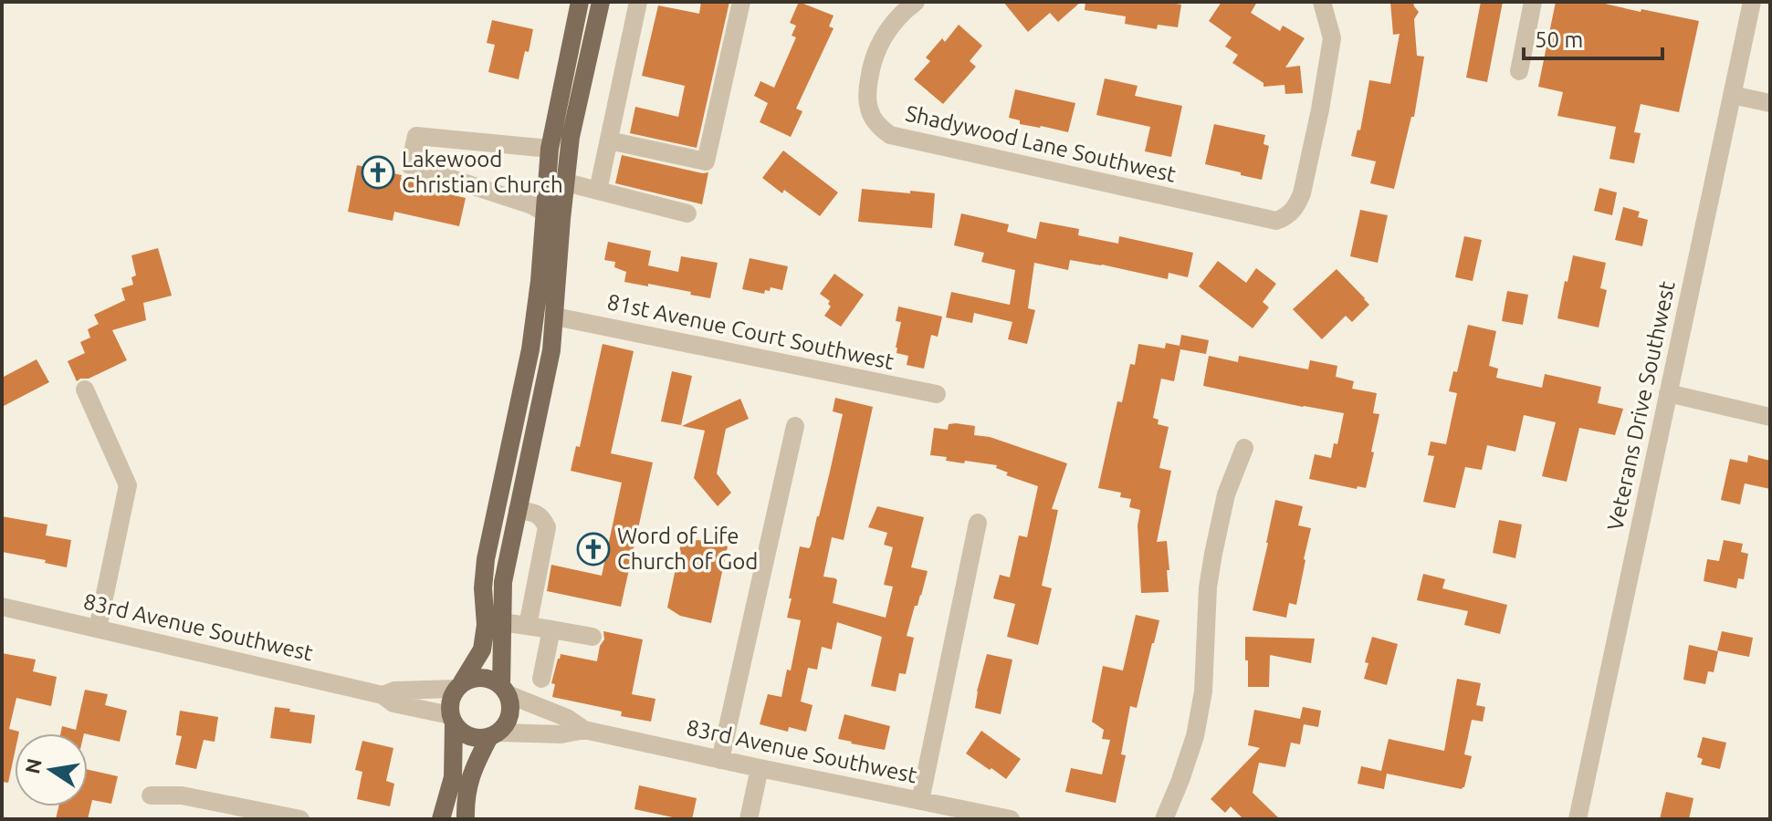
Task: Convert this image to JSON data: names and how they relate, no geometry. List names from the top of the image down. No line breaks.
{"streets":{"street":["Shadywood Lane Southwest","81st Avenue Court Southwest","Veterans Drive Southwest","83rd Avenue Southwest"]},"places":{"church":["Lakewood Christian Church","Word of Life Church of God"]},"scale_bar":"50 m","north":"left"}
